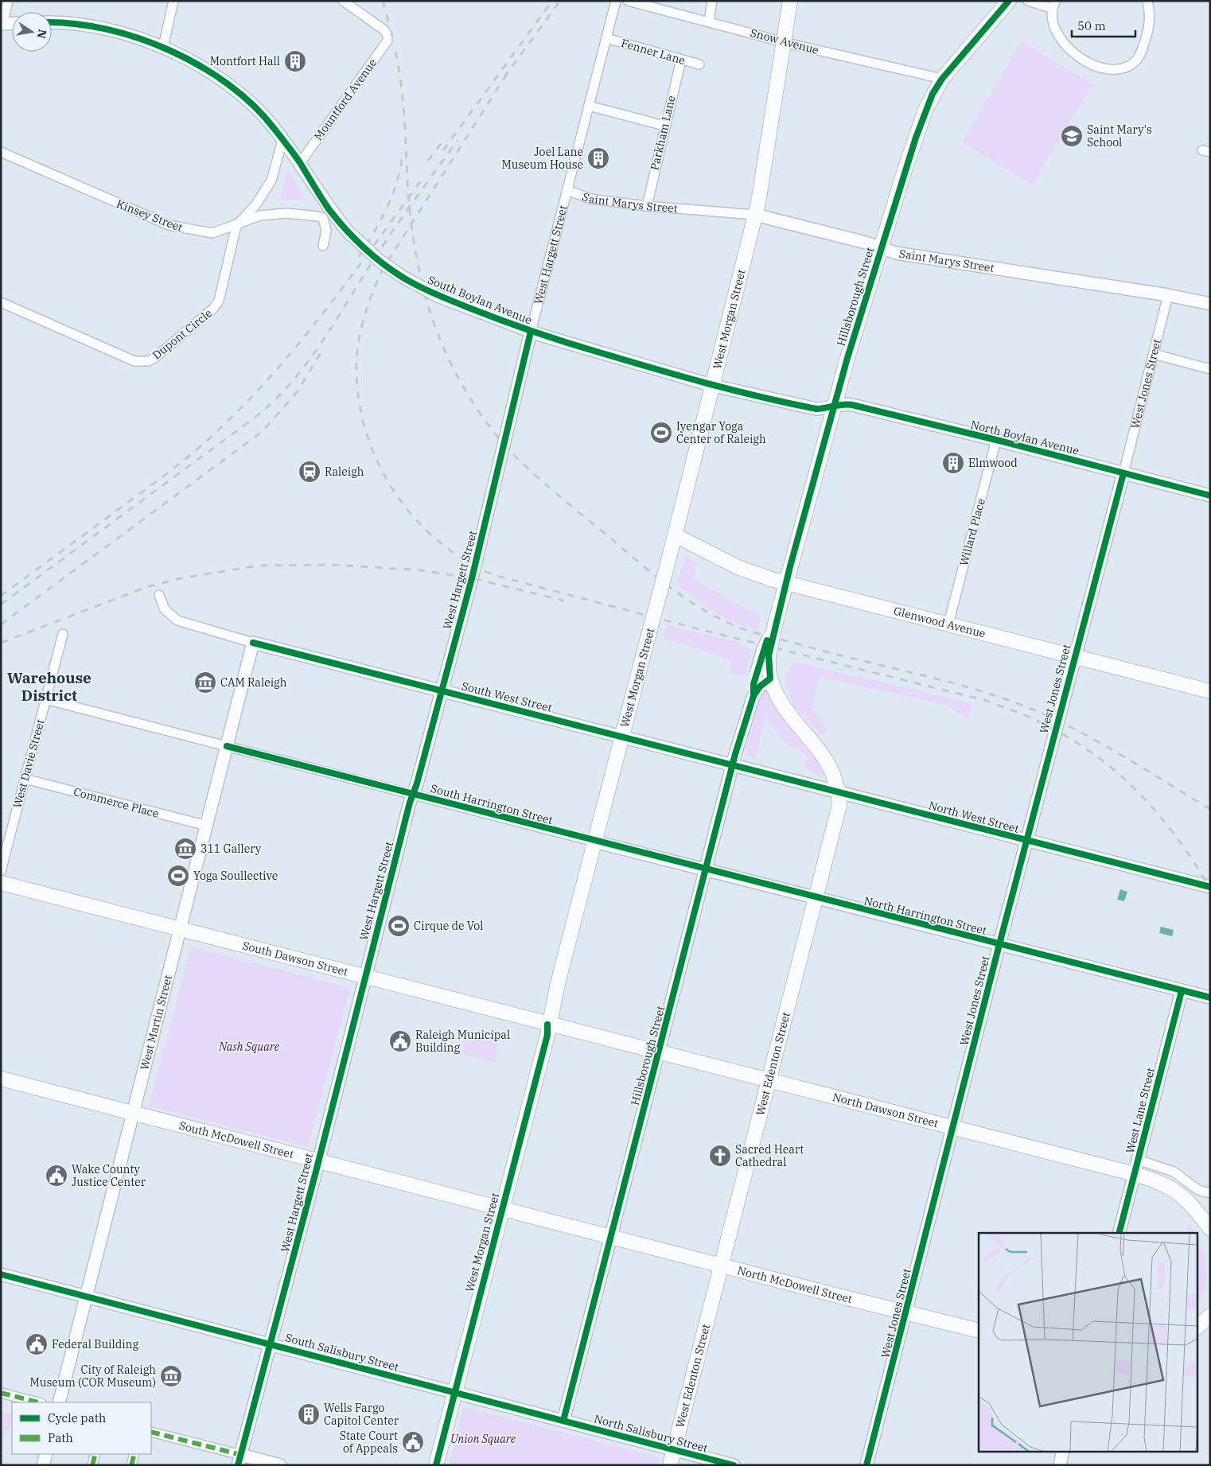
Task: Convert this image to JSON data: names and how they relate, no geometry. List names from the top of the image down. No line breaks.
{"streets":{"main road":["Hillsborough Street","West Morgan Street","Glenwood Avenue","South Dawson Street","West Edenton Street","North Dawson Street","South McDowell Street","North McDowell Street"],"street":["Snow Avenue","Fenner Lane","Mountford Avenue","Parkham Lane","Saint Marys Street","Kinsey Street","West Hargett Street","South Boylan Avenue","Dupont Circle","West Jones Street","North Boylan Avenue","Willard Place","South West Street","West Davie Street","Commerce Place","South Harrington Street","North West Street","North Harrington Street","West Martin Street","West Lane Street","South Salisbury Street","North Salisbury Street"]},"crossings":[["Snow Avenue","Hillsborough Street"],["Snow Avenue","West Morgan Street"],["Fenner Lane","Parkham Lane"],["Fenner Lane","West Hargett Street"],["Mountford Avenue","South Boylan Avenue"],["Parkham Lane","Saint Marys Street"],["Saint Marys Street","West Hargett Street"],["Saint Marys Street","Hillsborough Street"],["Saint Marys Street","West Morgan Street"],["Saint Marys Street","West Jones Street"],["Kinsey Street","Dupont Circle"],["West Hargett Street","South Boylan Avenue"],["West Hargett Street","South West Street"],["West Hargett Street","South Harrington Street"],["West Hargett Street","South Dawson Street"],["West Hargett Street","South McDowell Street"],["West Hargett Street","South Salisbury Street"],["Hillsborough Street","South Boylan Avenue"],["Hillsborough Street","North Boylan Avenue"],["Hillsborough Street","Glenwood Avenue"],["Hillsborough Street","South West Street"],["Hillsborough Street","South Harrington Street"],["Hillsborough Street","North West Street"],["Hillsborough Street","North Harrington Street"],["Hillsborough Street","South Dawson Street"],["Hillsborough Street","West Edenton Street"],["Hillsborough Street","North Dawson Street"],["Hillsborough Street","South McDowell Street"],["Hillsborough Street","North McDowell Street"],["Hillsborough Street","South Salisbury Street"],["Hillsborough Street","North Salisbury Street"],["South Boylan Avenue","West Morgan Street"],["South Boylan Avenue","Dupont Circle"],["South Boylan Avenue","North Boylan Avenue"],["West Morgan Street","Glenwood Avenue"],["West Morgan Street","South West Street"],["West Morgan Street","South Harrington Street"],["West Morgan Street","South Dawson Street"],["West Morgan Street","South McDowell Street"],["West Morgan Street","South Salisbury Street"],["West Jones Street","North Boylan Avenue"],["West Jones Street","Glenwood Avenue"],["West Jones Street","North West Street"],["West Jones Street","North Harrington Street"],["West Jones Street","North Dawson Street"],["West Jones Street","North McDowell Street"],["North Boylan Avenue","Willard Place"],["Willard Place","Glenwood Avenue"],["South West Street","North West Street"],["South West Street","West Martin Street"],["West Davie Street","Commerce Place"],["West Davie Street","South Harrington Street"],["Commerce Place","West Martin Street"],["South Harrington Street","North Harrington Street"],["South Harrington Street","West Martin Street"],["North West Street","West Edenton Street"],["North Harrington Street","West Edenton Street"],["North Harrington Street","West Lane Street"],["South Dawson Street","West Martin Street"],["South Dawson Street","North Dawson Street"],["West Martin Street","South McDowell Street"],["West Martin Street","South Salisbury Street"],["West Edenton Street","North Dawson Street"],["West Edenton Street","North McDowell Street"],["West Edenton Street","North Salisbury Street"],["North Dawson Street","West Lane Street"],["South McDowell Street","North McDowell Street"],["South Salisbury Street","North Salisbury Street"]],"districts":["Warehouse District"],"parks":["Nash Square","Union Square"],"places":{"building":["Montfort Hall","Joel Lane Museum House","Elmwood","Wells Fargo Capitol Center"],"school or university":["Saint Mary's School"],"sports":["Iyengar Yoga Center of Raleigh","Yoga Soullective","Cirque de Vol"],"station":["Raleigh"],"museum":["CAM Raleigh","311 Gallery","City of Raleigh Museum (COR Museum)"],"public building":["Raleigh Municipal Building","Wake County Justice Center","Federal Building","State Court of Appeals"],"church":["Sacred Heart Cathedral"]},"legend":["Cycle path","Path"],"scale_bar":"50 m","north":"right"}
